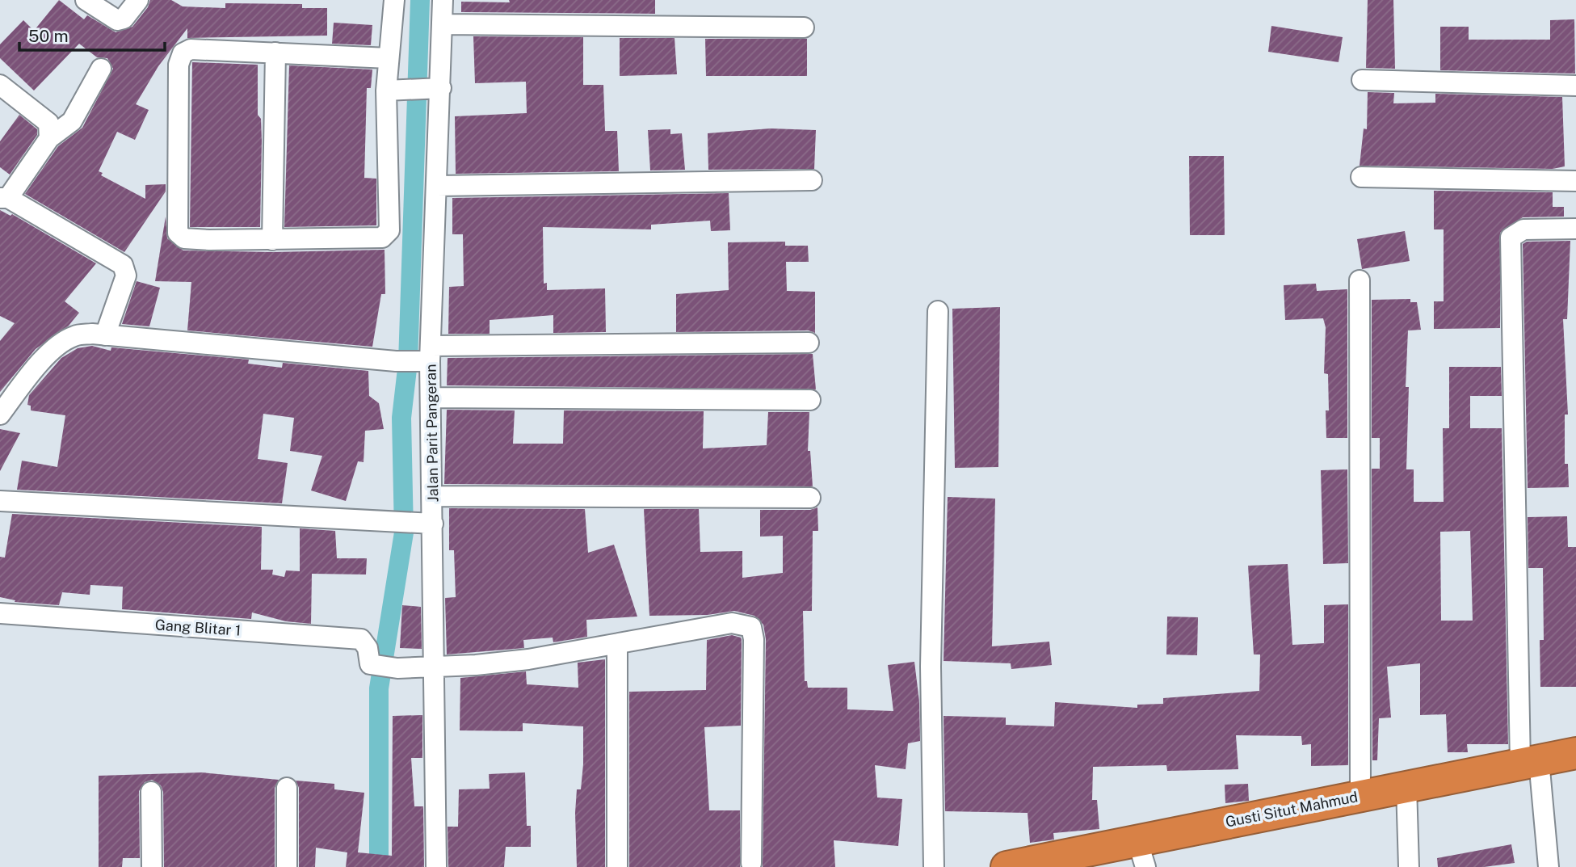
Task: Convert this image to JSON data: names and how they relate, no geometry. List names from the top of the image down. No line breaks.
{"streets":{"highway":["Gusti Situt Mahmud"],"street":["Jalan Parit Pangeran","Gang Blitar 1"]},"crossings":[["Jalan Parit Pangeran","Gang Blitar 1"]],"scale_bar":"50 m"}
